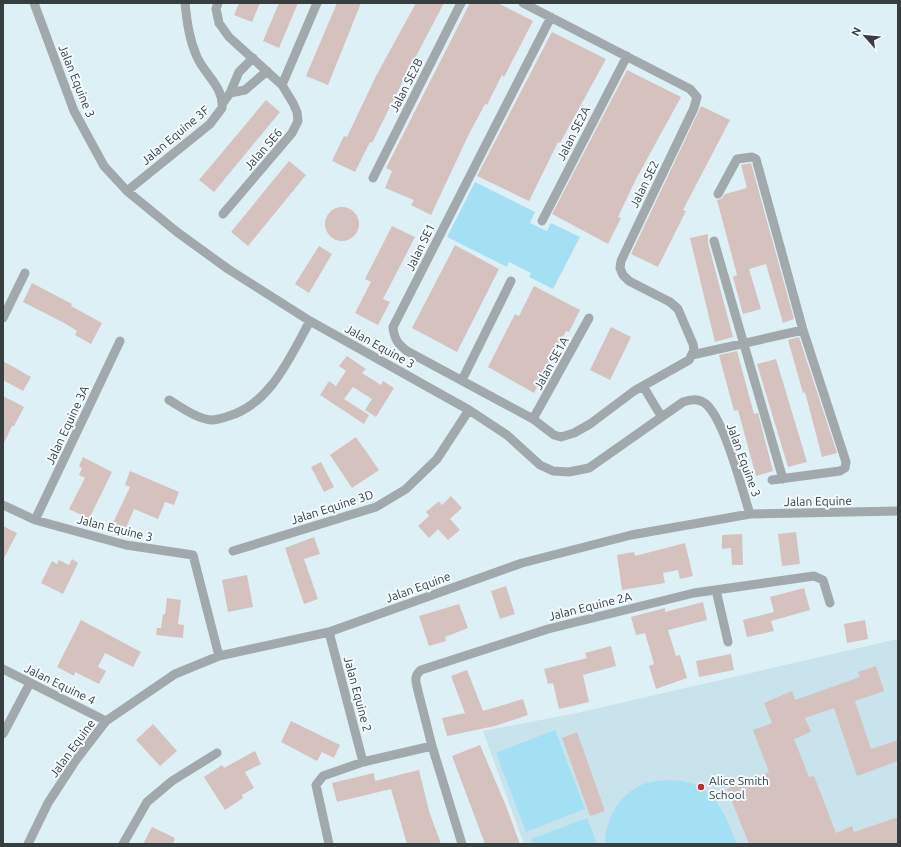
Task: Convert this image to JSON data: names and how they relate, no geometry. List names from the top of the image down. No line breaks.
{"streets":{"street":["Jalan Equine 3","Jalan SE2B","Jalan SE2A","Jalan Equine 3F","Jalan SE6","Jalan SE2","Jalan SE1","Jalan SE1A","Jalan Equine 3A","Jalan Equine","Jalan Equine 3D","Jalan Equine 2A","Jalan Equine 4","Jalan Equine 2"]},"crossings":[["Jalan Equine 3","Jalan Equine 3F"],["Jalan Equine 3","Jalan Equine 3A"],["Jalan Equine 3","Jalan Equine"],["Jalan Equine 3","Jalan Equine 3D"],["Jalan SE2A","Jalan SE2"],["Jalan SE2","Jalan SE1"],["Jalan SE1","Jalan SE1A"],["Jalan Equine","Jalan Equine 4"],["Jalan Equine","Jalan Equine 2"]],"places":["Alice Smith School"],"north":"top left"}
